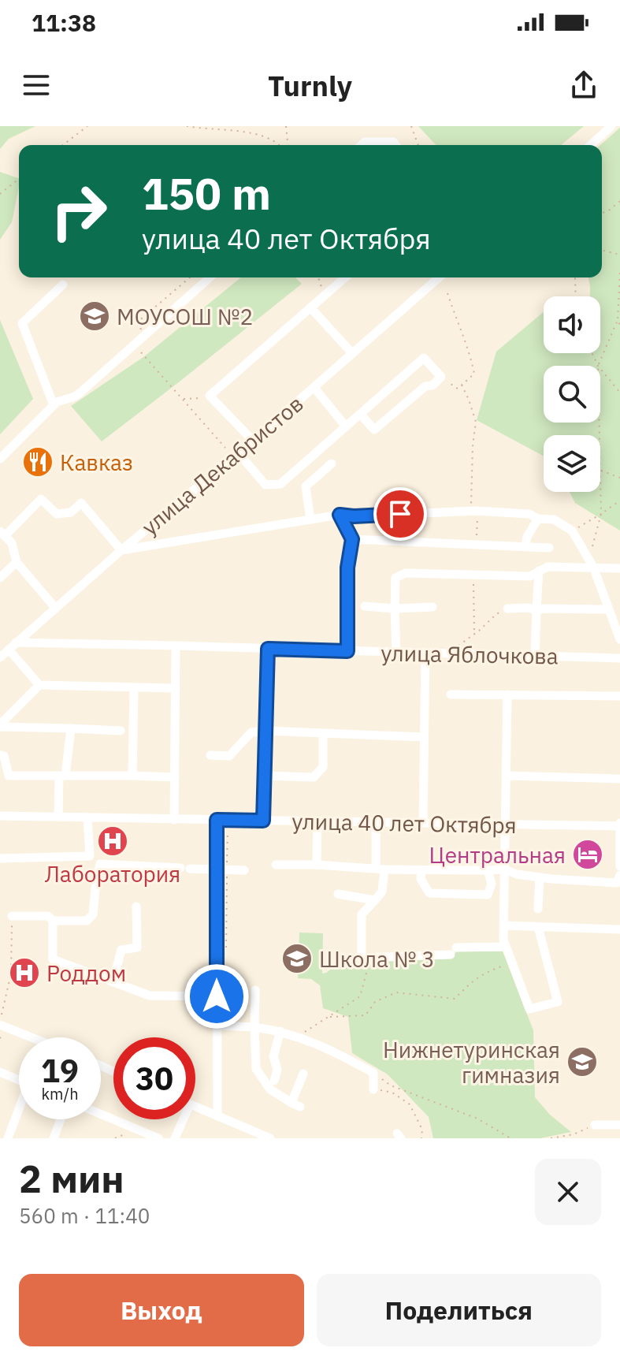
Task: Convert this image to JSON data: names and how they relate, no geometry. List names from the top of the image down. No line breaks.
{"streets":{"street":["улица Декабристов","улица Яблочкова","улица 40 лет Октября"]},"crossings":[["улица Декабристов","улица Яблочкова"]],"places":{"school or university":["МОУСОШ №2","Школа № 3","Нижнетуринская гимназия"],"restaurant":["Кавказ"],"hospital":["Лаборатория","Роддом"],"hotel":["Центральная"]},"page":{"status":"11:38","header":"Turnly","turn":["150 m","улица 40 лет Октября"],"speed":"19 km/h","limit":"30","heading":["2 мин","560 m · 11:40"],"buttons":["Выход","Поделиться"]}}
